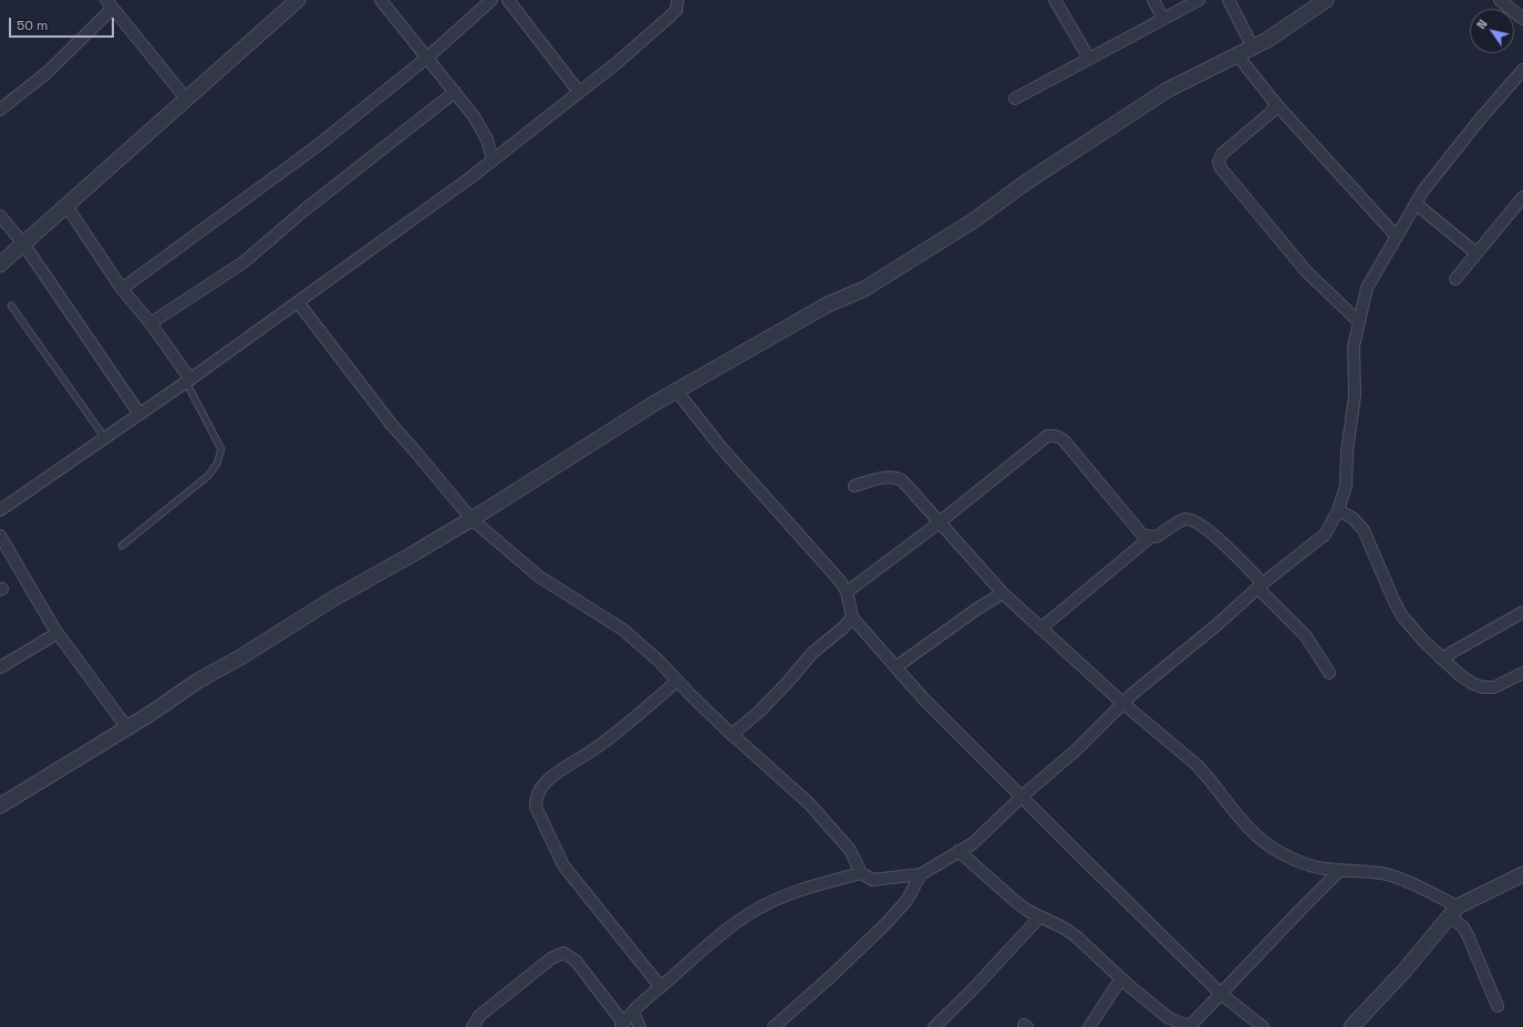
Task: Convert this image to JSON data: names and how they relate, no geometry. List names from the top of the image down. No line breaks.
{"scale_bar":"50 m","north":"top left"}
